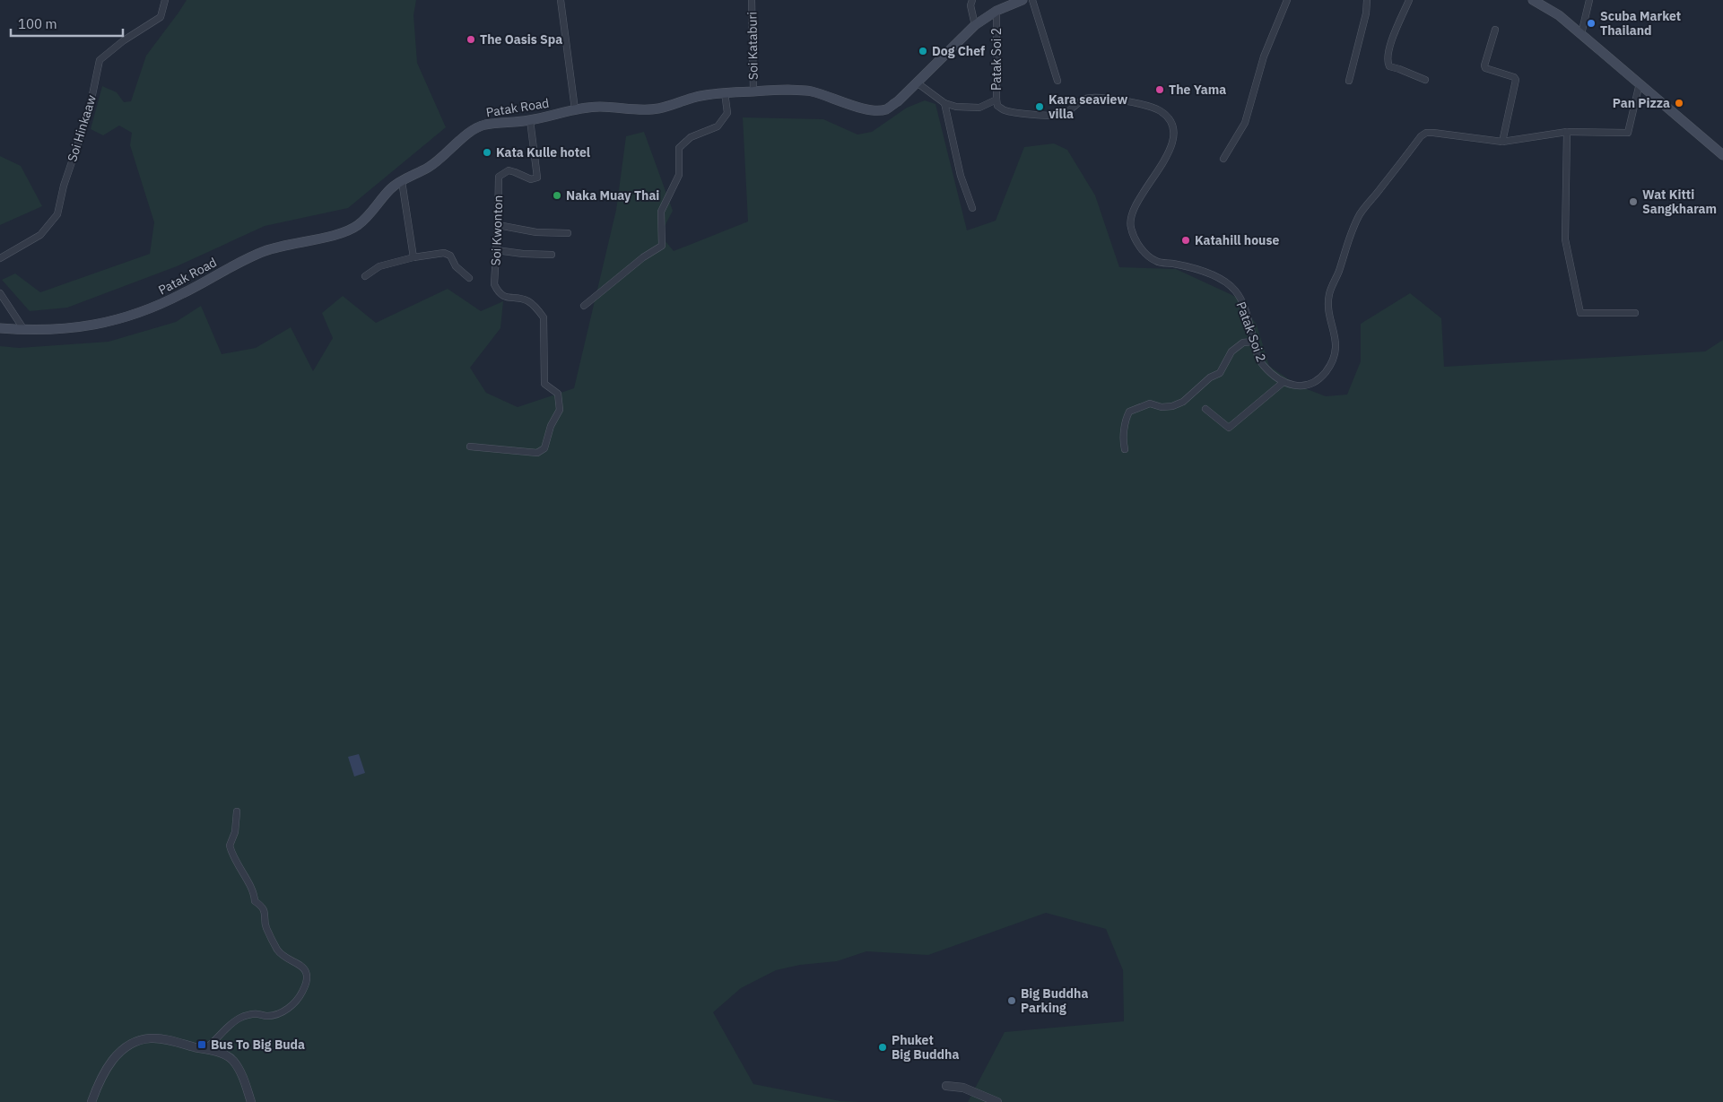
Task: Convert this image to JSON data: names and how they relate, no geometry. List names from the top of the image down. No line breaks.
{"streets":{"main road":["Patak Road"],"street":["Soi Kataburi","Patak Soi 2","Soi Hinkaaw","Soi Kwonton"]},"crossings":[["Soi Kataburi","Patak Road"],["Patak Soi 2","Patak Road"],["Patak Road","Soi Kwonton"]],"places":{"other":["Scuba Market Thailand","The Oasis Spa","Dog Chef","The Yama","Pan Pizza","Kara seaview villa","Kata Kulle hotel","Naka Muay Thai","Wat Kitti Sangkharam","Katahill house","Big Buddha Parking","Phuket Big Buddha"],"transit":["Bus To Big Buda"]},"scale_bar":"100 m"}
